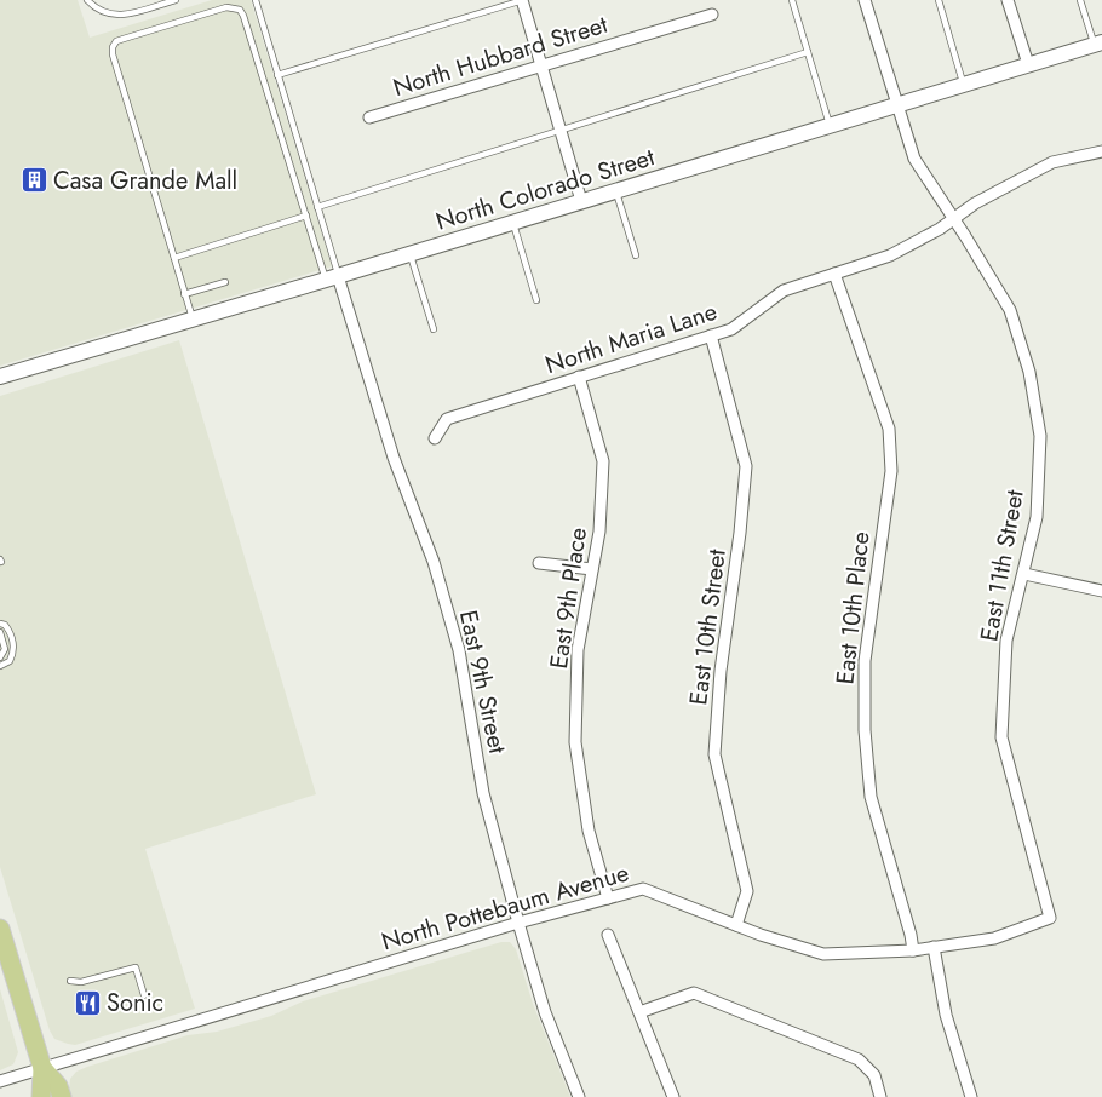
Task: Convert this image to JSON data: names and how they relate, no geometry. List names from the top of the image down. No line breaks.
{"streets":{"street":["North Hubbard Street","North Colorado Street","North Maria Lane","East 11th Street","East 9th Place","East 10th Place","East 10th Street","East 9th Street","North Pottebaum Avenue"]},"crossings":[["North Colorado Street","East 11th Street"],["North Colorado Street","East 9th Street"],["North Maria Lane","East 11th Street"],["North Maria Lane","East 9th Place"],["North Maria Lane","East 10th Place"],["North Maria Lane","East 10th Street"],["East 11th Street","North Pottebaum Avenue"],["East 9th Place","North Pottebaum Avenue"],["East 10th Place","North Pottebaum Avenue"],["East 10th Street","North Pottebaum Avenue"],["East 9th Street","North Pottebaum Avenue"]],"places":{"building":["Casa Grande Mall"],"restaurant":["Sonic"]}}
